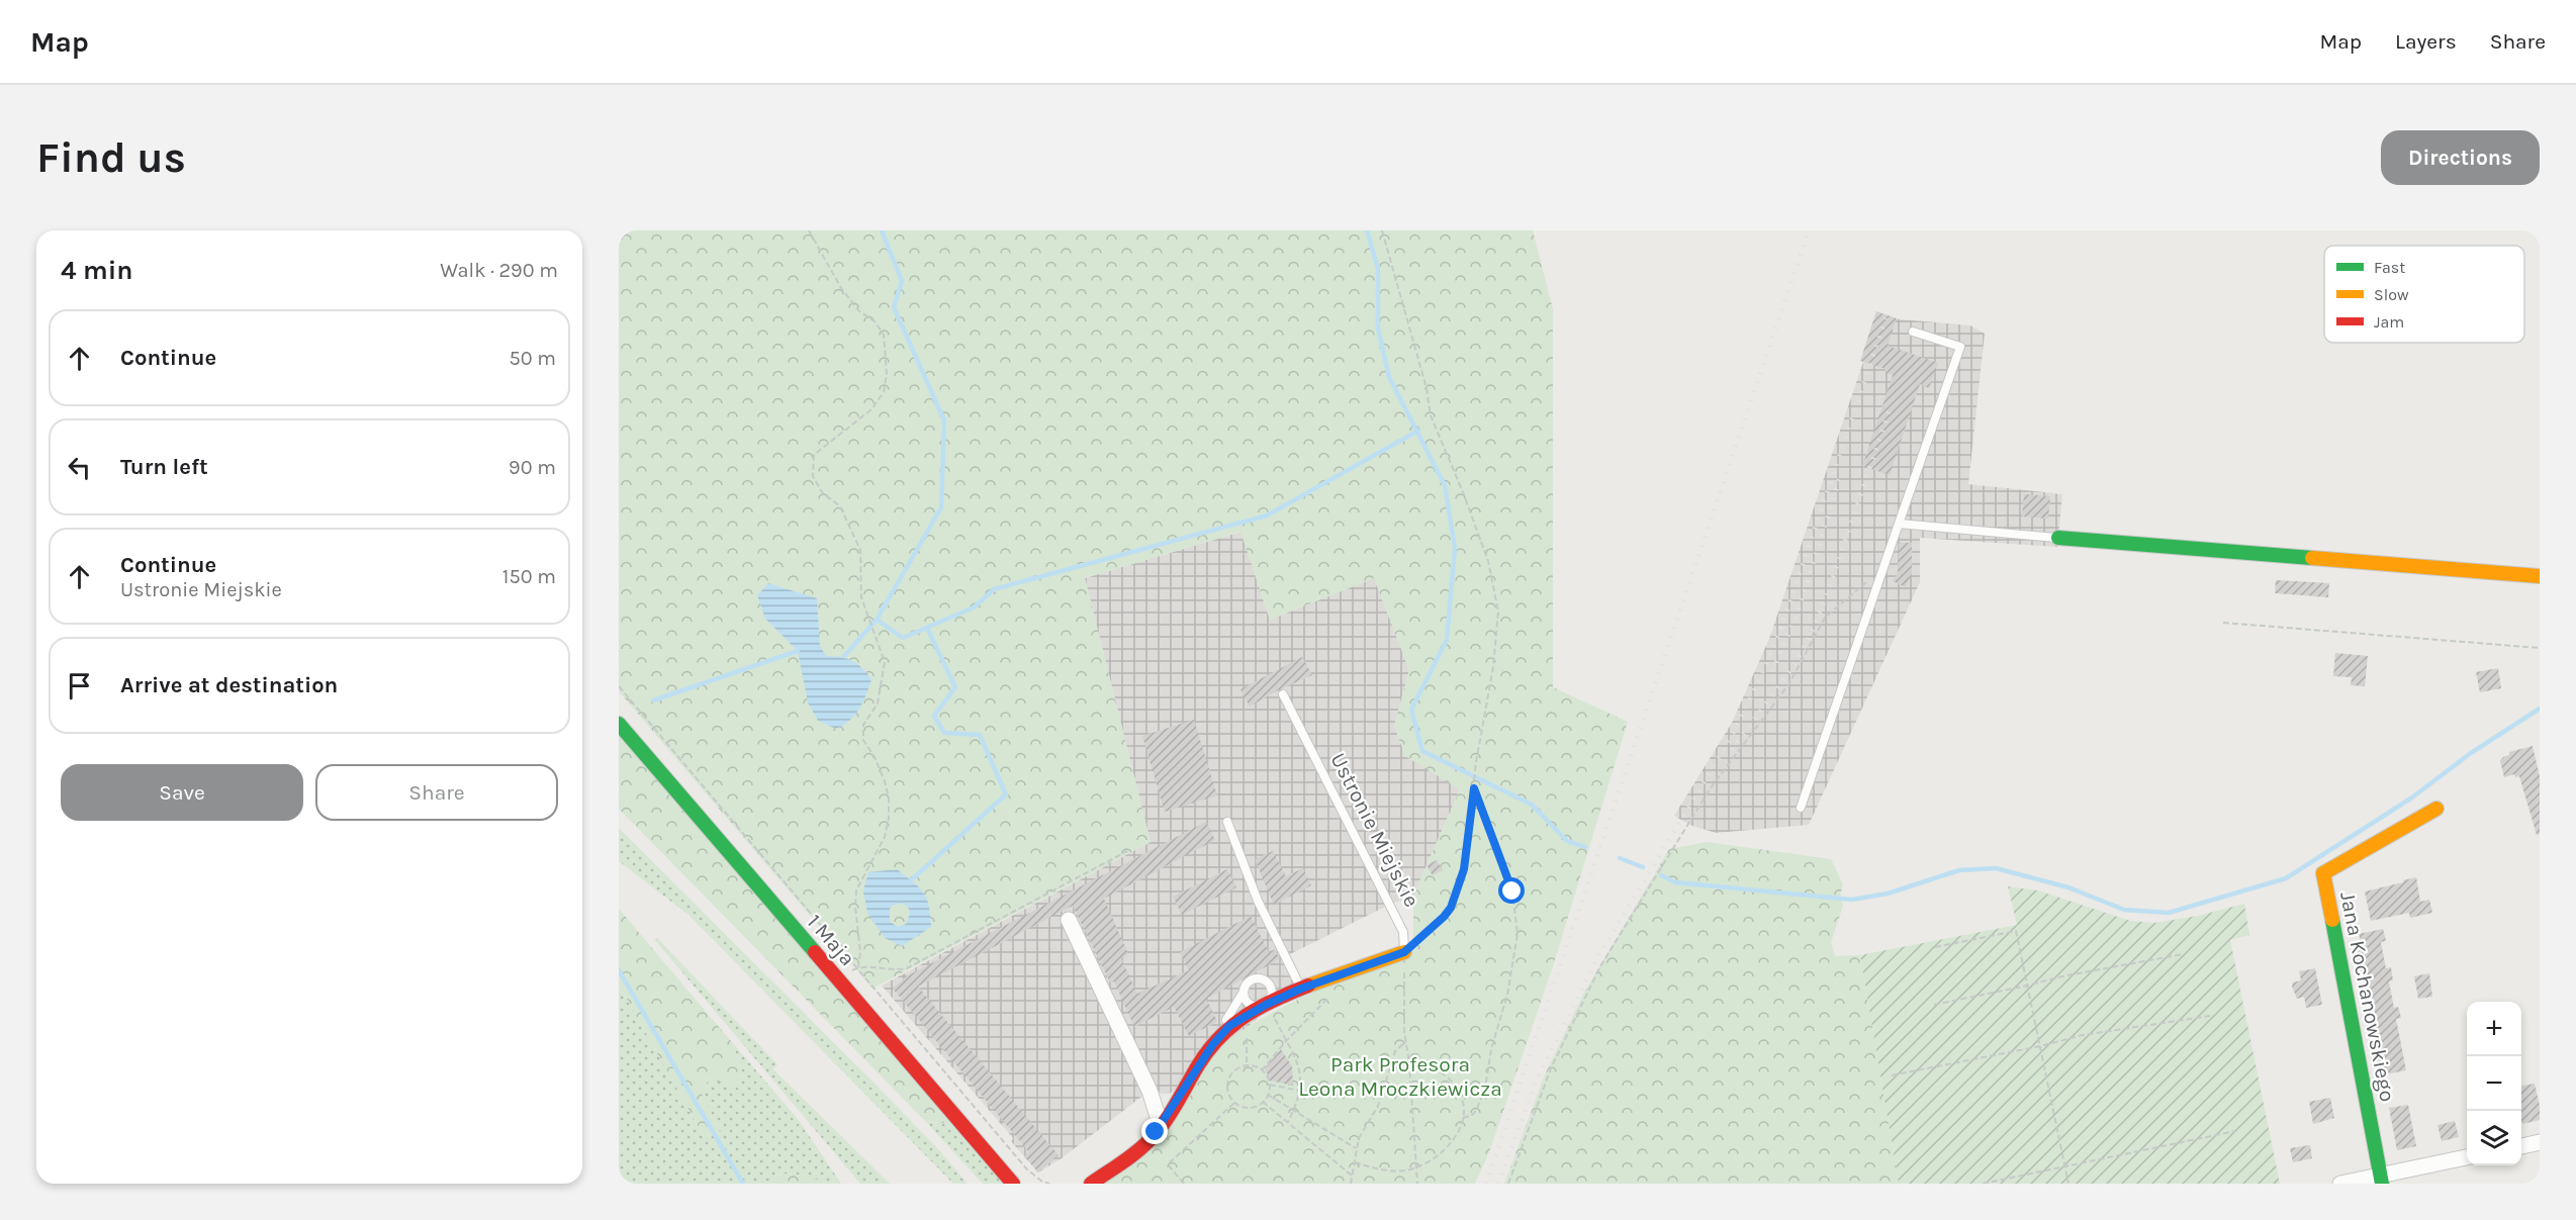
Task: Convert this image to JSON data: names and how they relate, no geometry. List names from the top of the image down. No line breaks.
{"streets":{"street":["1 Maja","Jana Kochanowskiego"],"lane":["Ustronie Miejskie"]},"parks":["Park Profesora Leona Mroczkiewicza"],"legend":["Fast","Slow","Jam"],"page":{"header":"Map","nav":["Map","Layers","Share"],"buttons":["Directions",["Save","Share"]],"title":"Find us","heading":["4 min","Walk · 290 m"],"list":[["Continue","50 m"],["Turn left","90 m"],["Continue","Ustronie Miejskie","150 m"],"Arrive at destination"],"map_buttons":["+","−"]}}
